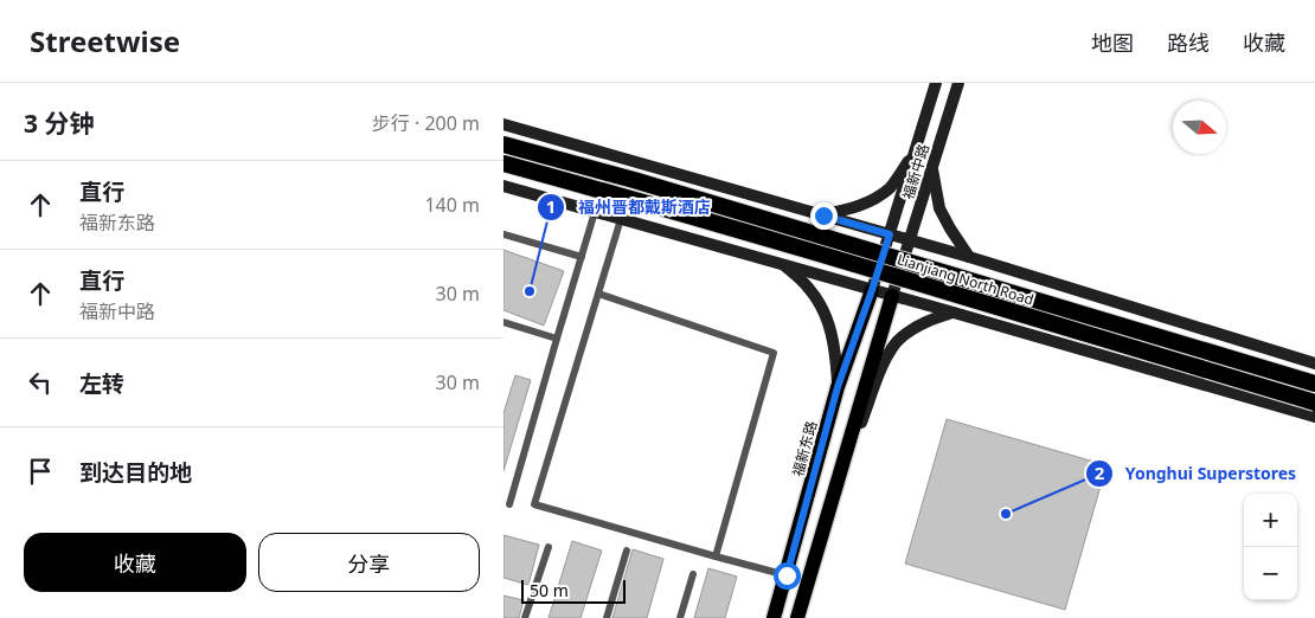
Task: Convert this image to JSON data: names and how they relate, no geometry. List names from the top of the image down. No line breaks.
{"streets":{"highway":["Lianjiang North Road"],"main road":["福新中路","福新东路"]},"crossings":[["福新中路","福新东路"]],"places":["福州晋都戴斯酒店","Yonghui Superstores"],"scale_bar":"50 m","north":"right","page":{"header":"Streetwise","nav":["地图","路线","收藏"],"heading":["3 分钟","步行 · 200 m"],"list":[["直行","福新东路","140 m"],["直行","福新中路","30 m"],["左转","30 m"],"到达目的地"],"map_buttons":["+","−"],"buttons":["收藏","分享"],"scale":"50 m"}}
